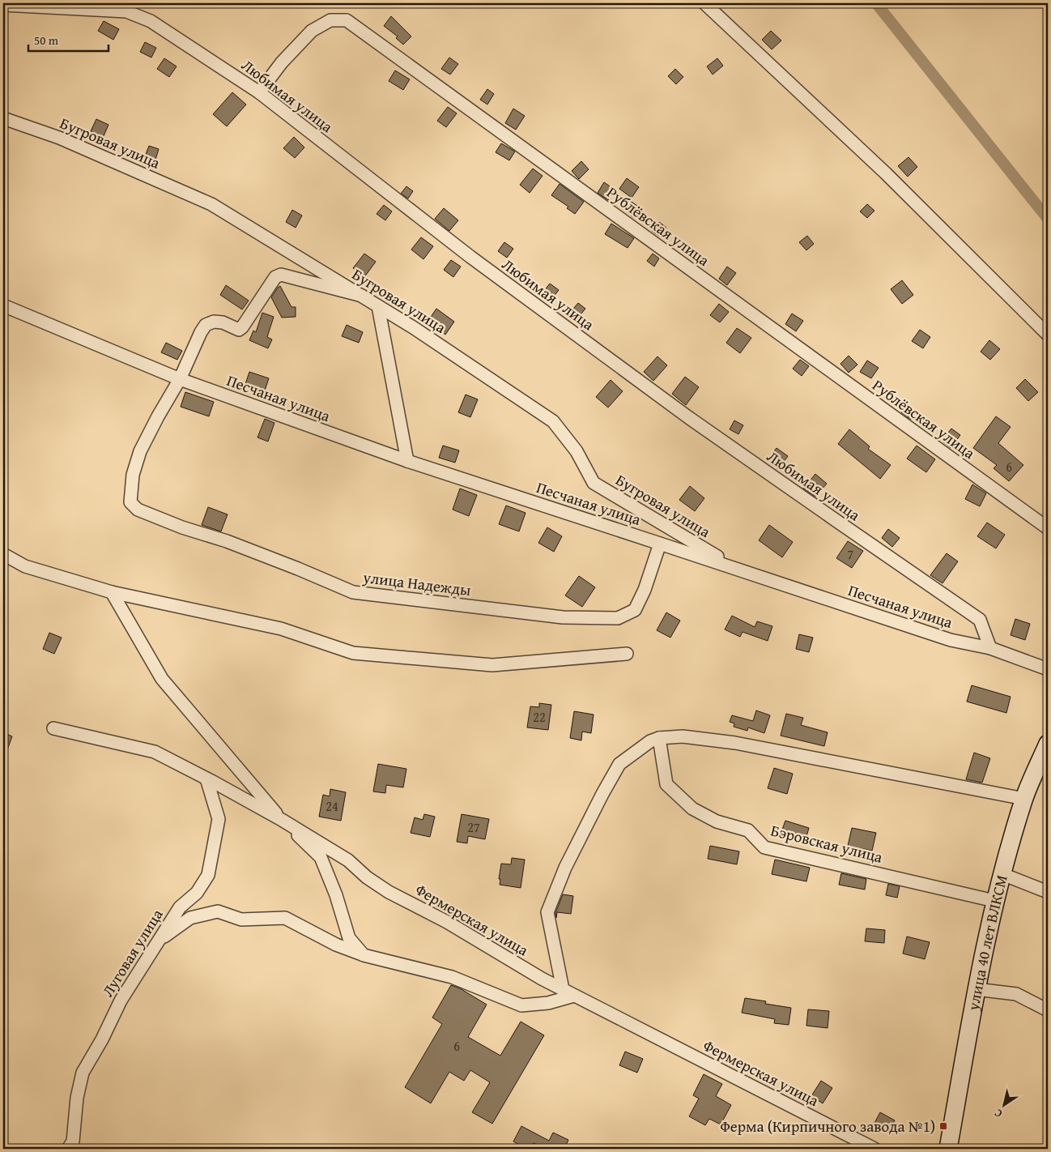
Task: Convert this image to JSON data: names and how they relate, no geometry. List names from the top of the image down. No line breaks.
{"streets":{"street":["Любимая улица","Бугровая улица","Рублёвская улица","Песчаная улица","улица Надежды","Бэровская улица","Фермерская улица","улица 40 лет ВЛКСМ","Луговая улица"]},"crossings":[["Любимая улица","Рублёвская улица"],["Любимая улица","Песчаная улица"],["Бугровая улица","Песчаная улица"],["Песчаная улица","улица Надежды"],["Бэровская улица","улица 40 лет ВЛКСМ"],["Фермерская улица","Луговая улица"]],"places":{"transit":["Ферма (Кирпичного завода №1)"]},"house_numbers":["6","7","22","24","27","6"],"scale_bar":"50 m","north":"bottom left"}
